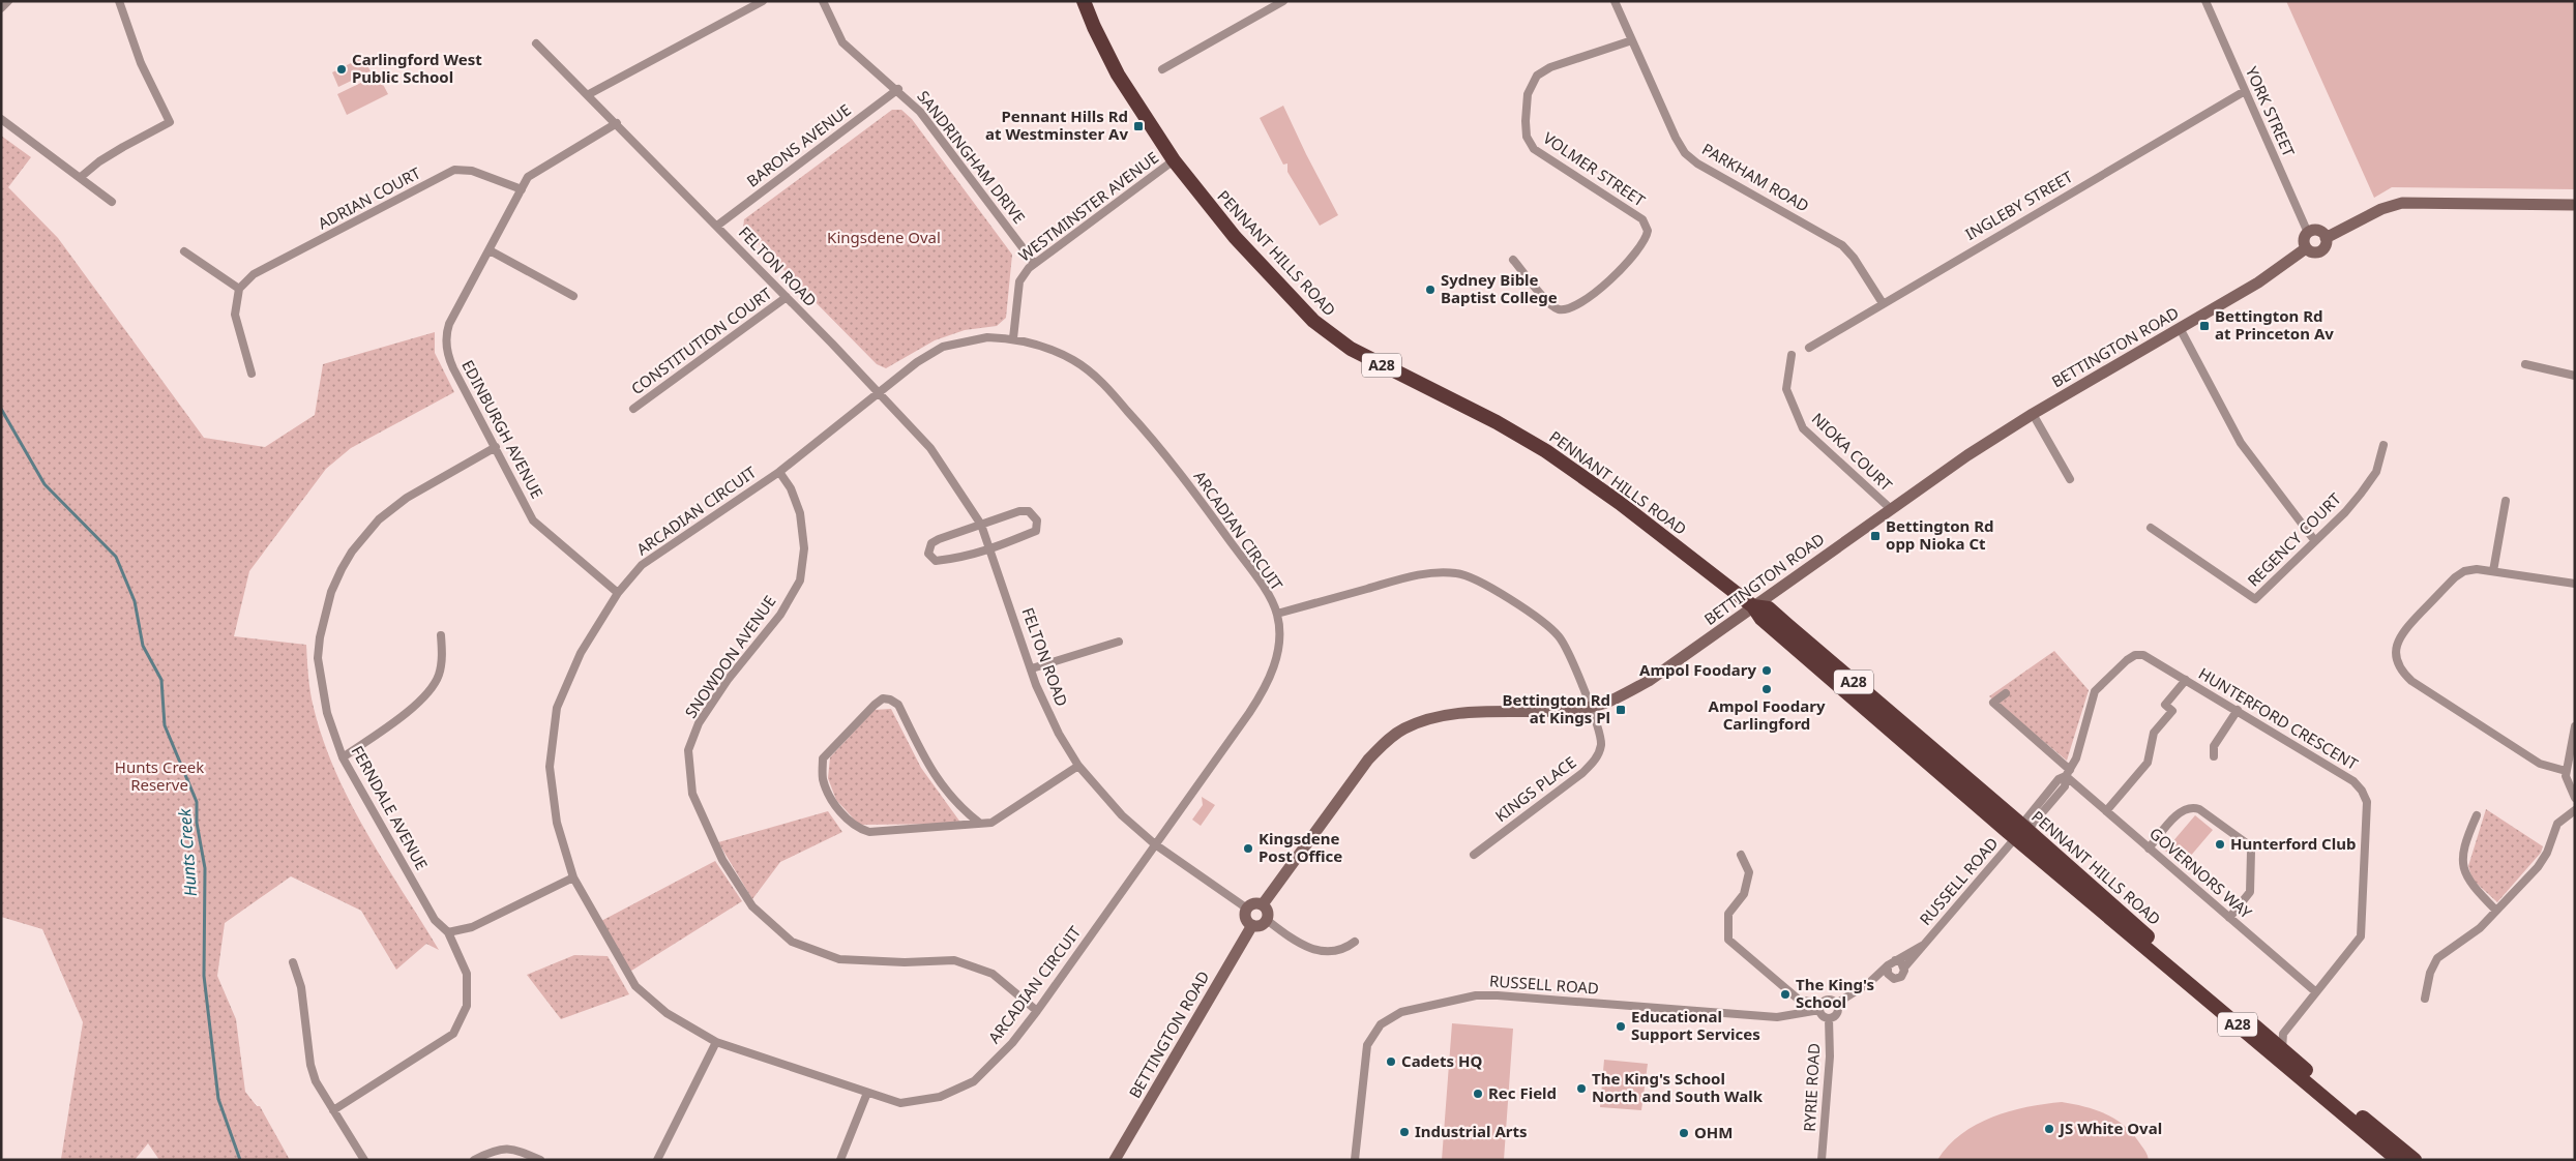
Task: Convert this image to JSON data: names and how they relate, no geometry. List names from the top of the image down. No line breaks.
{"streets":{"highway":["PENNANT HILLS ROAD","A28"],"main road":["BETTINGTON ROAD"],"street":["YORK STREET","BARONS AVENUE","SANDRINGHAM DRIVE","VOLMER STREET","PARKHAM ROAD","ADRIAN COURT","INGLEBY STREET","WESTMINSTER AVENUE","FELTON ROAD","CONSTITUTION COURT","EDINBURGH AVENUE","NIOKA COURT","ARCADIAN CIRCUIT","REGENCY COURT","SNOWDON AVENUE","HUNTERFORD CRESCENT","KINGS PLACE","FERNDALE AVENUE","GOVERNORS WAY","RUSSELL ROAD","RYRIE ROAD"]},"crossings":[["YORK STREET","INGLEBY STREET"],["YORK STREET","BETTINGTON ROAD"],["BARONS AVENUE","SANDRINGHAM DRIVE"],["BARONS AVENUE","FELTON ROAD"],["SANDRINGHAM DRIVE","WESTMINSTER AVENUE"],["VOLMER STREET","PARKHAM ROAD"],["PARKHAM ROAD","INGLEBY STREET"],["ADRIAN COURT","EDINBURGH AVENUE"],["WESTMINSTER AVENUE","PENNANT HILLS ROAD"],["WESTMINSTER AVENUE","ARCADIAN CIRCUIT"],["PENNANT HILLS ROAD","BETTINGTON ROAD"],["PENNANT HILLS ROAD","HUNTERFORD CRESCENT"],["PENNANT HILLS ROAD","RUSSELL ROAD"],["FELTON ROAD","CONSTITUTION COURT"],["FELTON ROAD","BETTINGTON ROAD"],["FELTON ROAD","EDINBURGH AVENUE"],["FELTON ROAD","ARCADIAN CIRCUIT"],["BETTINGTON ROAD","NIOKA COURT"],["BETTINGTON ROAD","KINGS PLACE"],["EDINBURGH AVENUE","ARCADIAN CIRCUIT"],["EDINBURGH AVENUE","FERNDALE AVENUE"],["ARCADIAN CIRCUIT","SNOWDON AVENUE"],["ARCADIAN CIRCUIT","KINGS PLACE"],["HUNTERFORD CRESCENT","GOVERNORS WAY"],["HUNTERFORD CRESCENT","RUSSELL ROAD"],["RUSSELL ROAD","RYRIE ROAD"]],"water":["Hunts Creek"],"parks":["Kingsdene Oval","Hunts Creek Reserve"],"places":{"other":["Carlingford West Public School","Sydney Bible Baptist College","Ampol Foodary","Ampol Foodary Carlingford","Hunterford Club","Kingsdene Post Office","The King's School","Educational Support Services","Cadets HQ","The King's School North and South Walk","Rec Field","JS White Oval","Industrial Arts","OHM"],"transit":["Pennant Hills Rd at Westminster Av","Bettington Rd at Princeton Av","Bettington Rd opp Nioka Ct","Bettington Rd at Kings Pl"]}}
